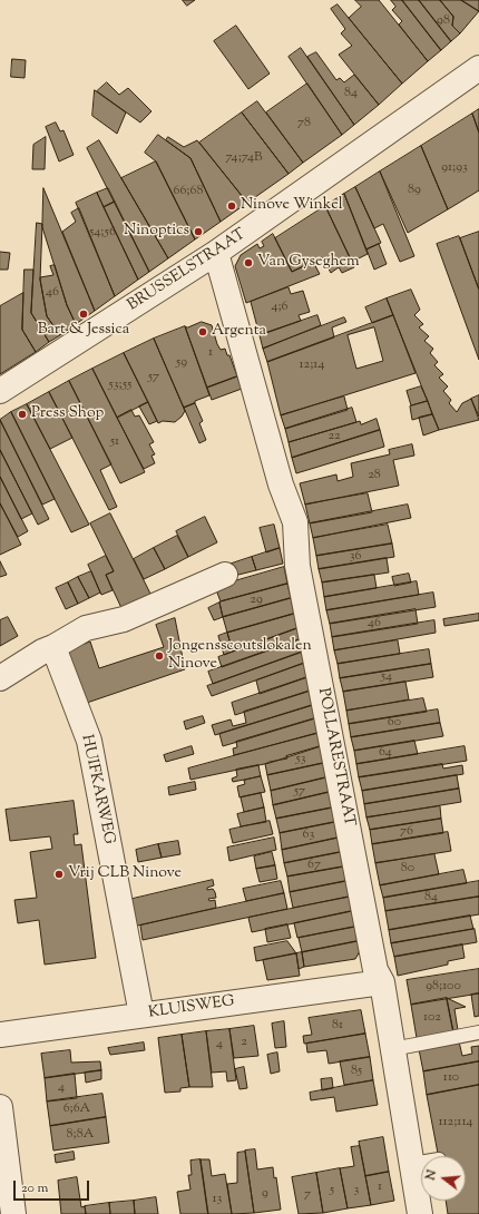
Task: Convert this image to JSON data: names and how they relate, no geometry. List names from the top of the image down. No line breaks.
{"streets":{"street":["BRUSSELSTRAAT","POLLARESTRAAT","HUIFKARWEG","KLUISWEG"]},"crossings":[["BRUSSELSTRAAT","POLLARESTRAAT"],["POLLARESTRAAT","KLUISWEG"],["HUIFKARWEG","KLUISWEG"]],"places":["Ninove Winkel","Ninoptics","Van Gyseghem","Bart & Jessica","Argenta","Press Shop","Jongensscoutslokalen Ninove","Vrij CLB Ninove"],"house_numbers":["98","84","78","74;74B","91;93","89","66;68","54;56","46","4;6","1","59","12;14","57","53;55","22","51","28","36","29","46","54","60","64","53","57","76","63","67","80","84","98;100","102","81","2","4","85","110","4","6;6A","112;114","8;8A","1","5","3","9","7","13"],"scale_bar":"20 m","north":"left"}
